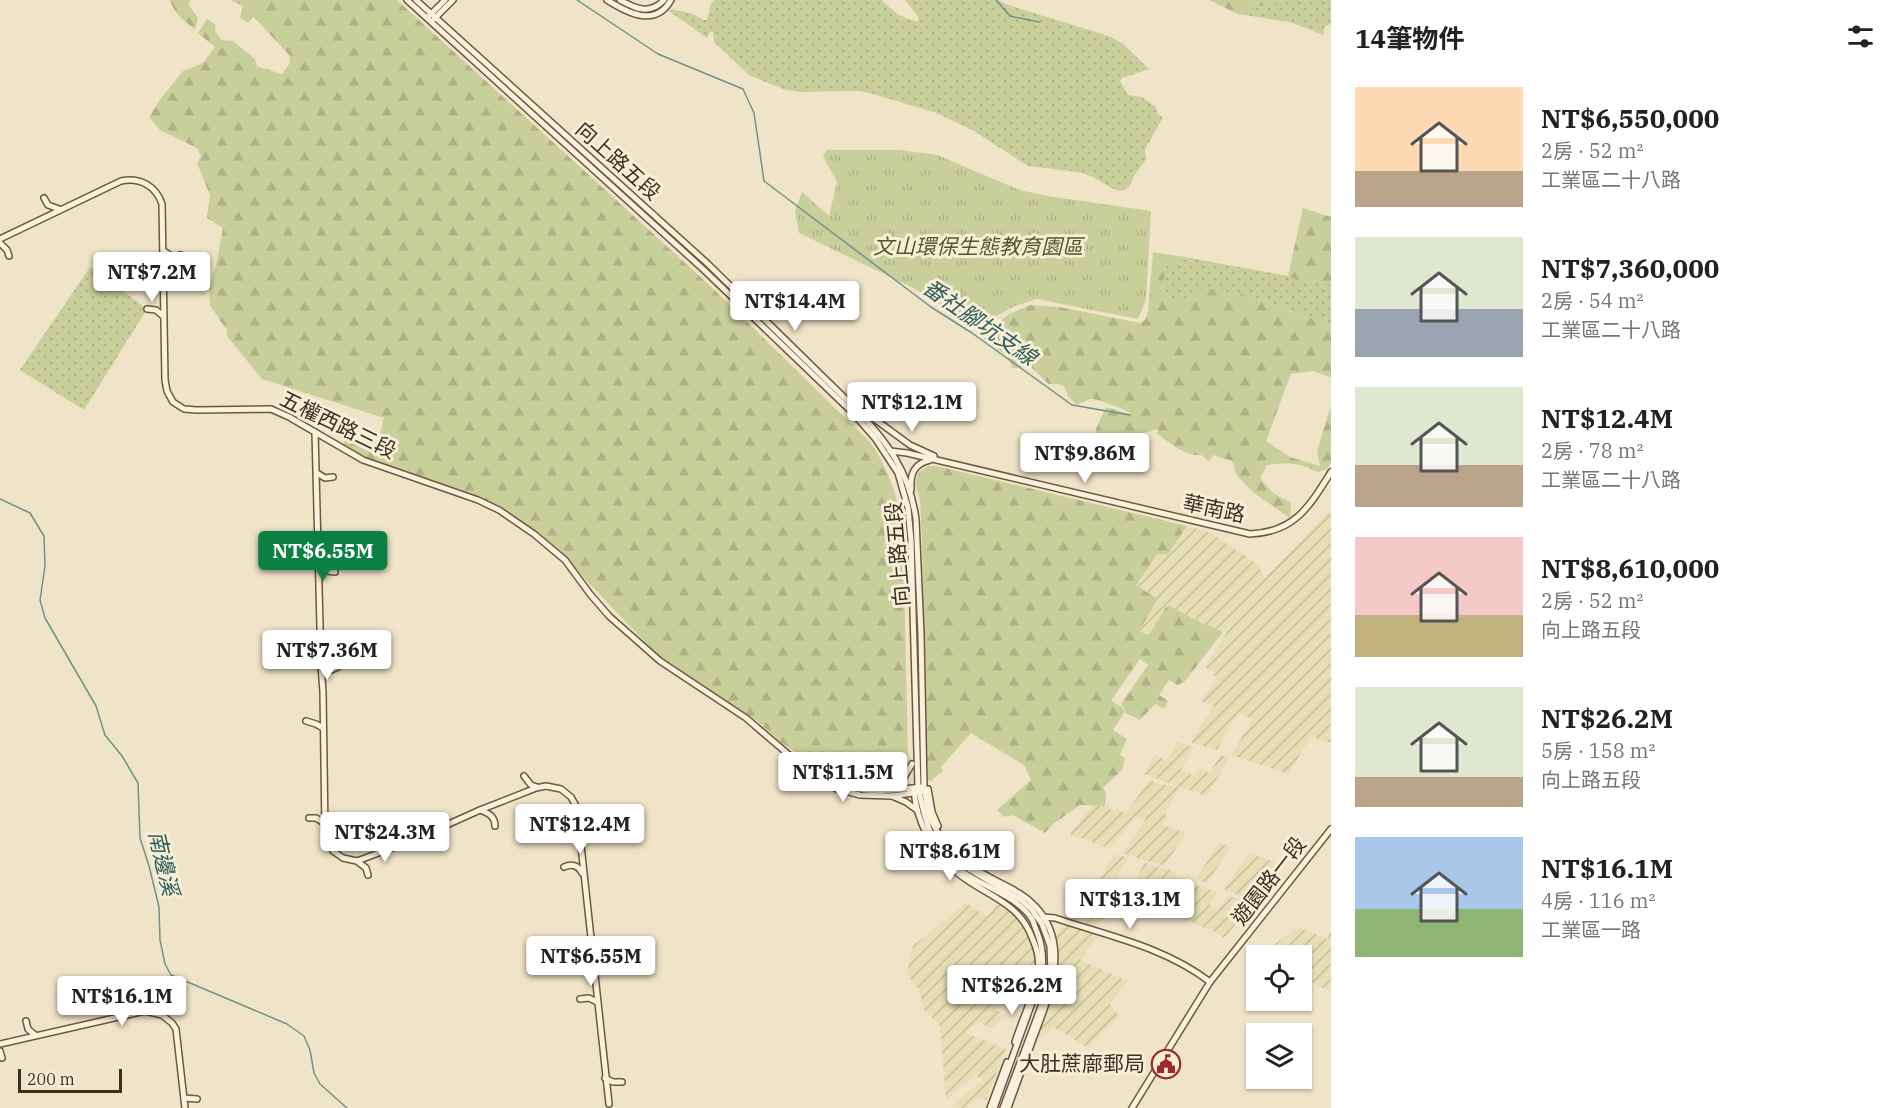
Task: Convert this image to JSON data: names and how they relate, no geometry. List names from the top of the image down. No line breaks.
{"streets":{"main road":["向上路五段","五權西路三段","華南路","遊園路一段"]},"crossings":[["向上路五段","五權西路三段"],["向上路五段","華南路"]],"water":["番社腳坑支線","南邊溪"],"parks":["文山環保生態教育園區"],"places":{"public building":["大肚蔗廍郵局"]},"scale_bar":"200 m","page":{"heading":"14筆物件","list":[{"name":"NT$6,550,000","note":"2房 · 52 m² · 工業區二十八路"},{"name":"NT$7,360,000","note":"2房 · 54 m² · 工業區二十八路"},{"name":"NT$12.4M","note":"2房 · 78 m² · 工業區二十八路"},{"name":"NT$8,610,000","note":"2房 · 52 m² · 向上路五段"},{"name":"NT$26.2M","note":"5房 · 158 m² · 向上路五段"},{"name":"NT$16.1M","note":"4房 · 116 m² · 工業區一路"}],"price":["NT$7.2M","NT$14.4M","NT$12.1M","NT$9.86M","NT$6.55M","NT$7.36M","NT$11.5M","NT$12.4M","NT$24.3M","NT$8.61M","NT$13.1M","NT$6.55M","NT$26.2M","NT$16.1M"],"scale":"200 m"}}
